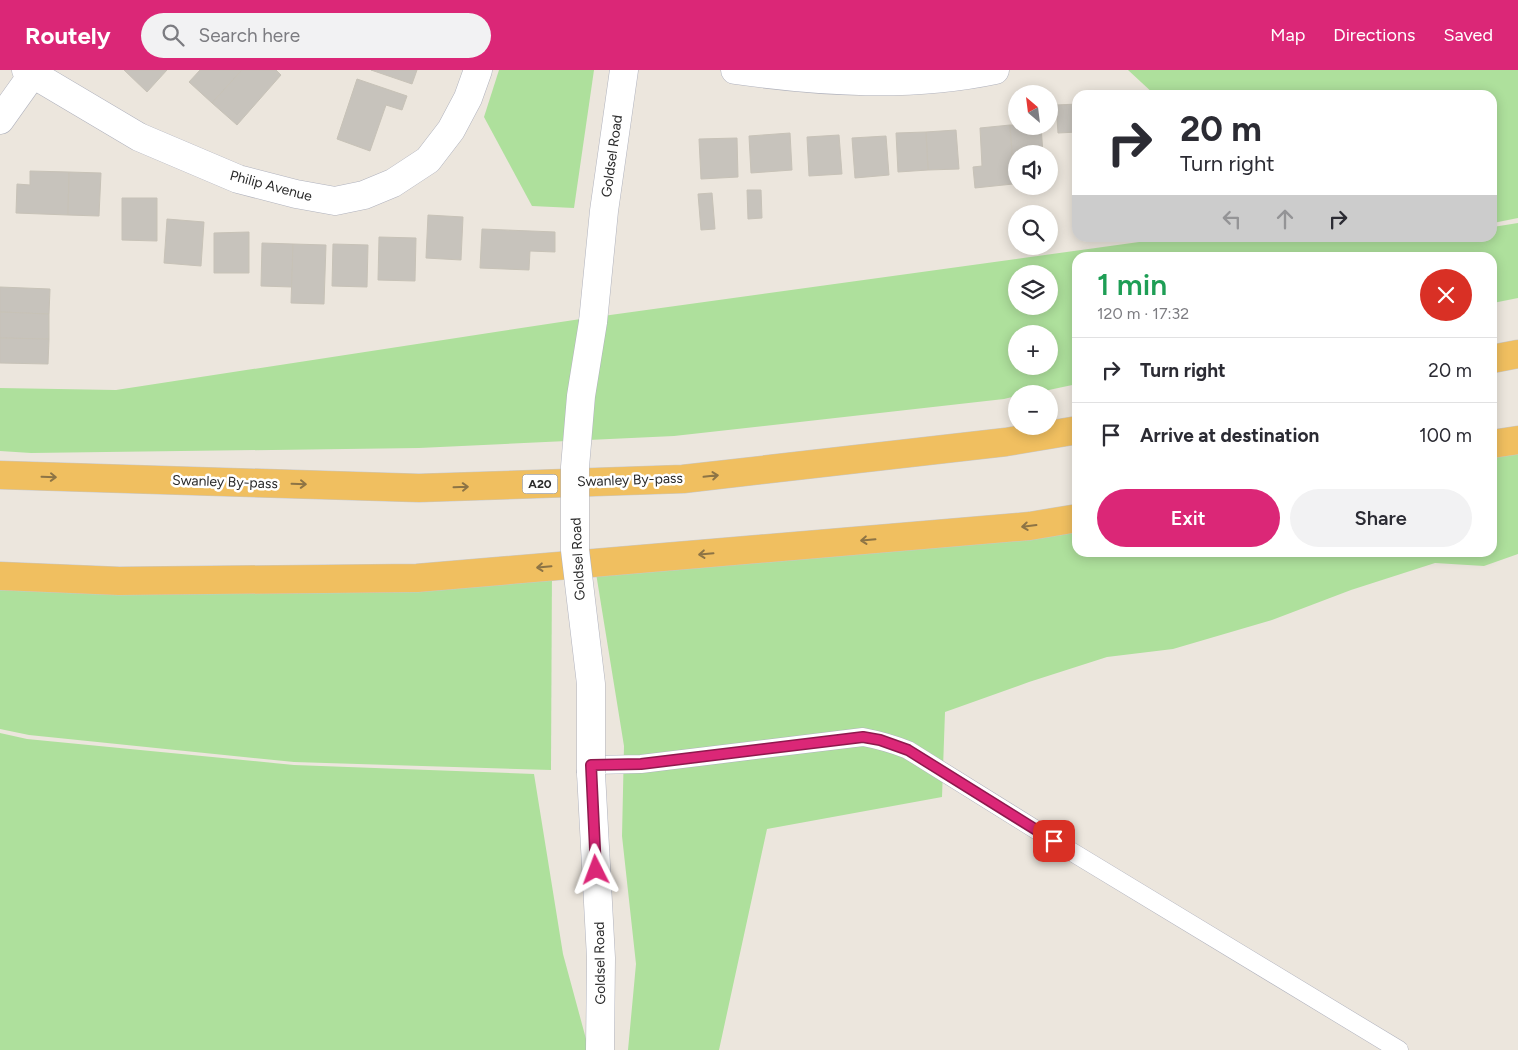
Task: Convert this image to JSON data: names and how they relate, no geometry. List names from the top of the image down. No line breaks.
{"streets":{"highway":["Swanley By-pass","A20"],"main road":["Goldsel Road","Philip Avenue"]},"north":"top left","page":{"header":"Routely","search":"Search here","nav":["Map","Directions","Saved"],"map_buttons":["+","−"],"turn":["20 m","Turn right"],"heading":["1 min","120 m · 17:32"],"list":[{"name":"Turn right","value":"20 m"},{"name":"Arrive at destination","value":"100 m"}],"buttons":["Exit","Share"]}}
